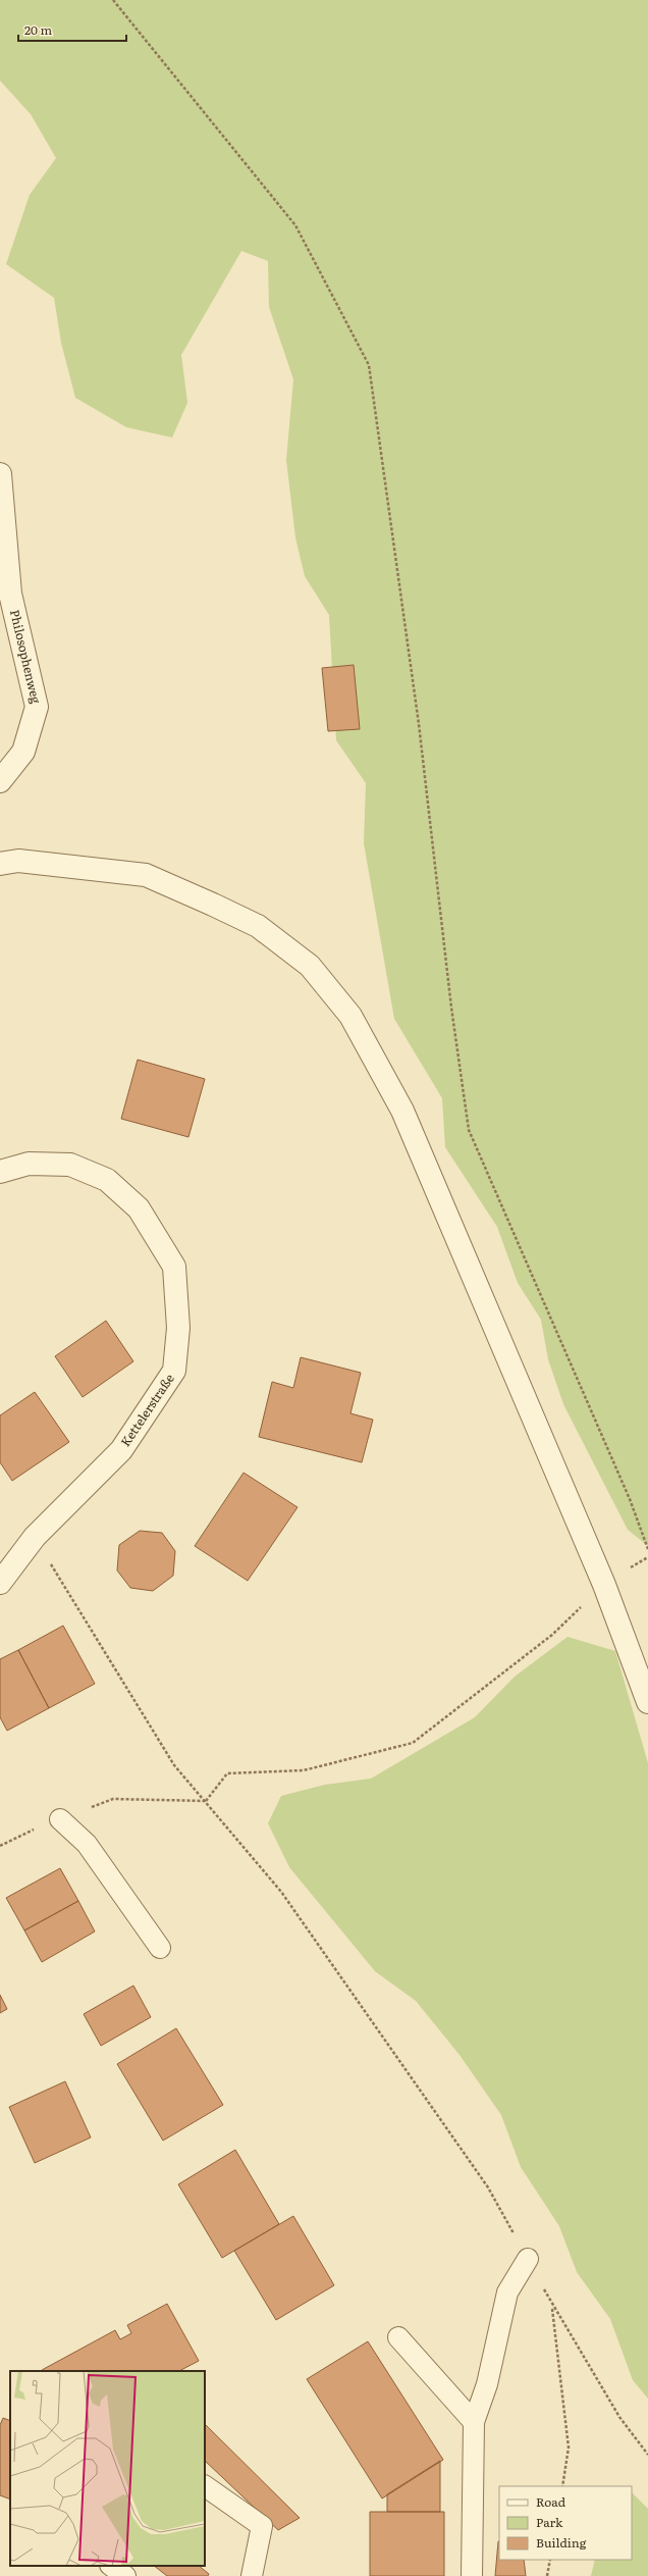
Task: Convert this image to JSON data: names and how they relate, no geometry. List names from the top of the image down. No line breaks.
{"streets":{"street":["Philosophenweg","Kettelerstraße"]},"legend":["Road","Park","Building"],"scale_bar":"20 m"}
